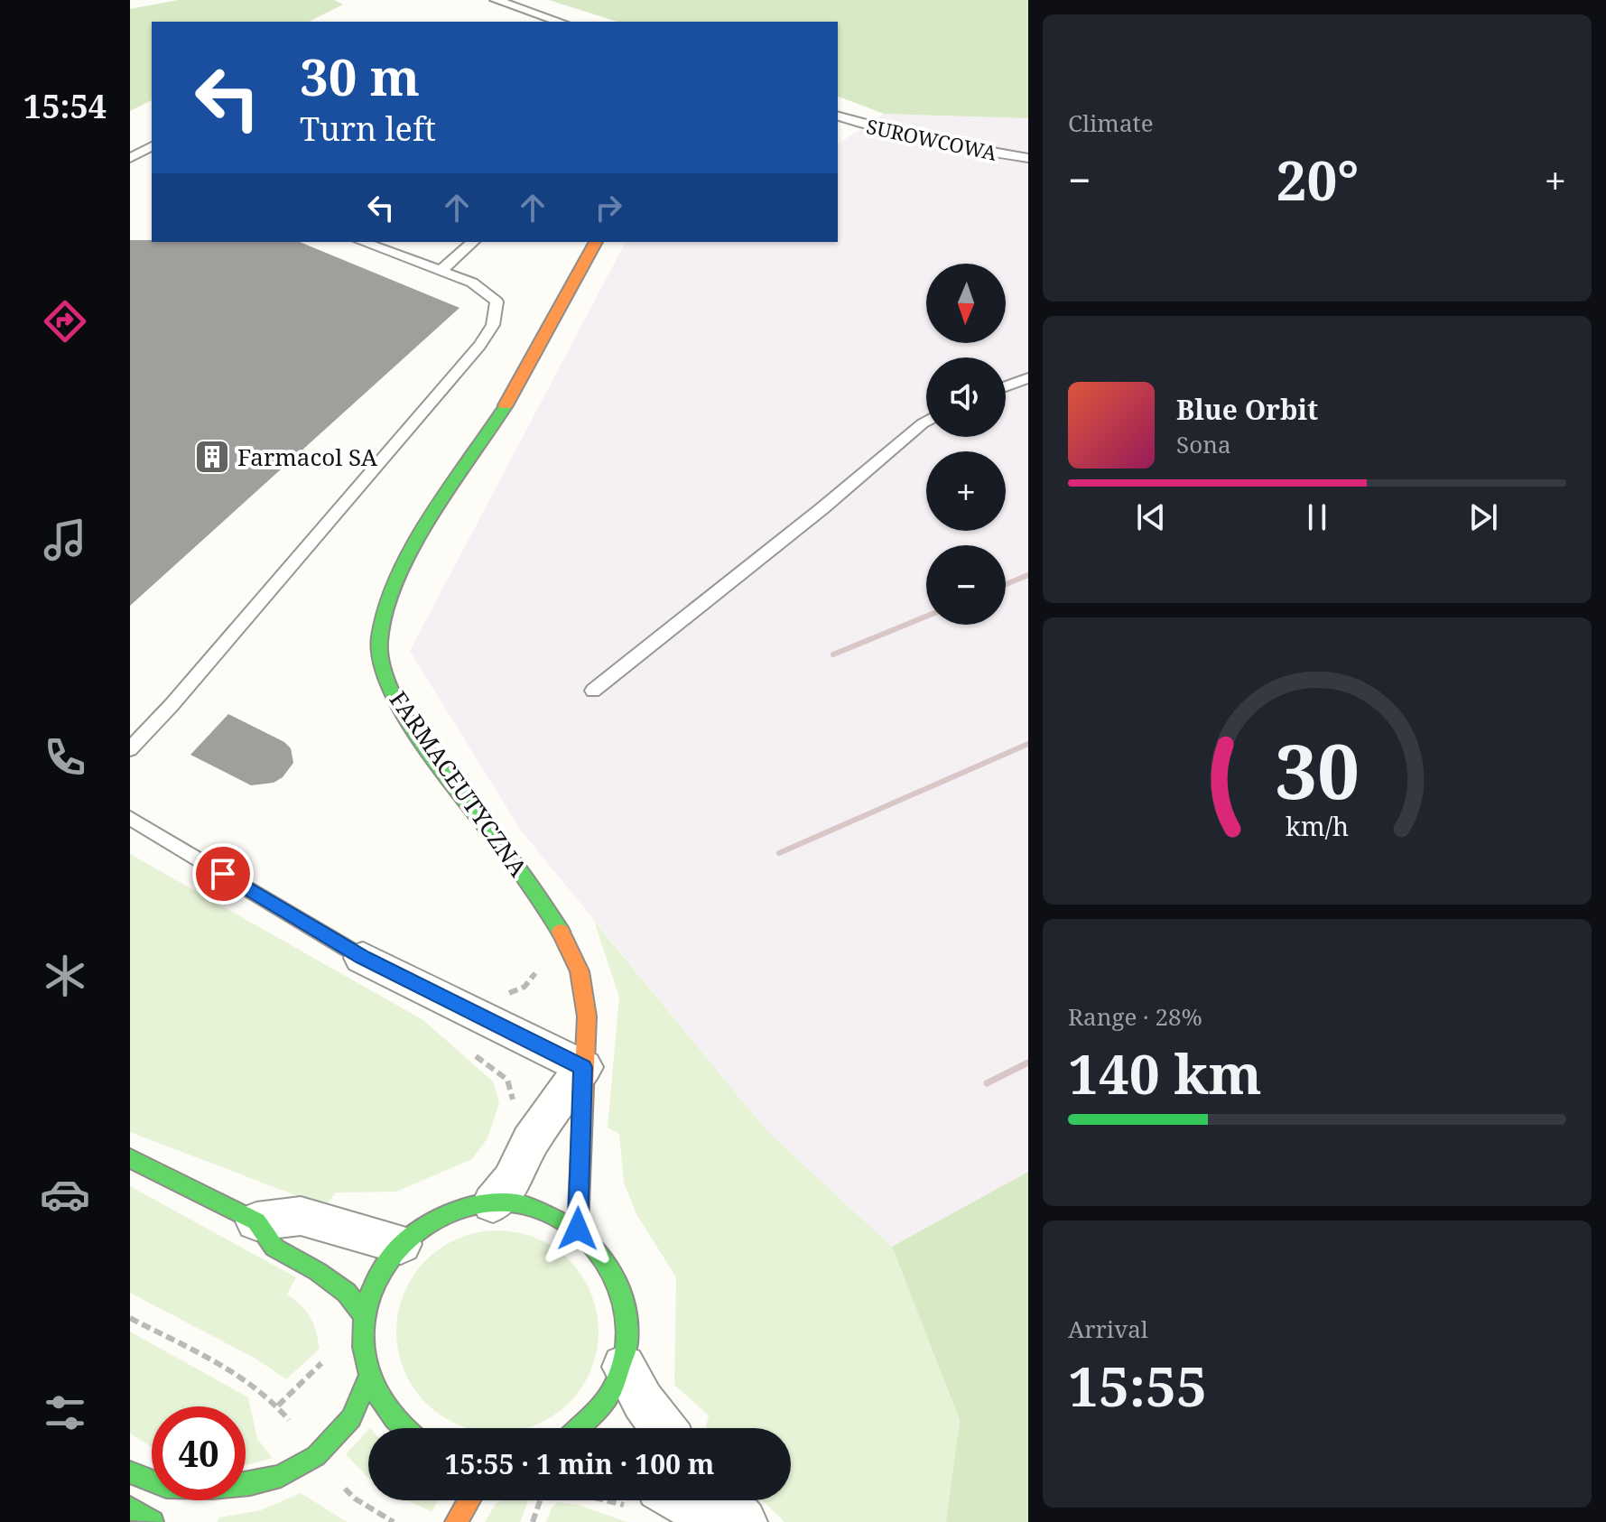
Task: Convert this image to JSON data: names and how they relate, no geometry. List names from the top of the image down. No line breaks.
{"streets":{"street":["FARMACEUTYCZNA"],"lane":["SUROWCOWA"]},"places":{"building":["Farmacol SA"]},"north":"bottom","page":{"tabs":"15:54","tile":["Climate",["Range · 28%","140 km"],["Arrival","15:55"]],"turn":["30 m","Turn left"],"heat":["−","20°","+"],"map_buttons":["+","−"],"song":["Blue Orbit","Sona"],"limit":"40","trip":"15:55 · 1 min · 100 m","gauge":["30","km/h"]}}
